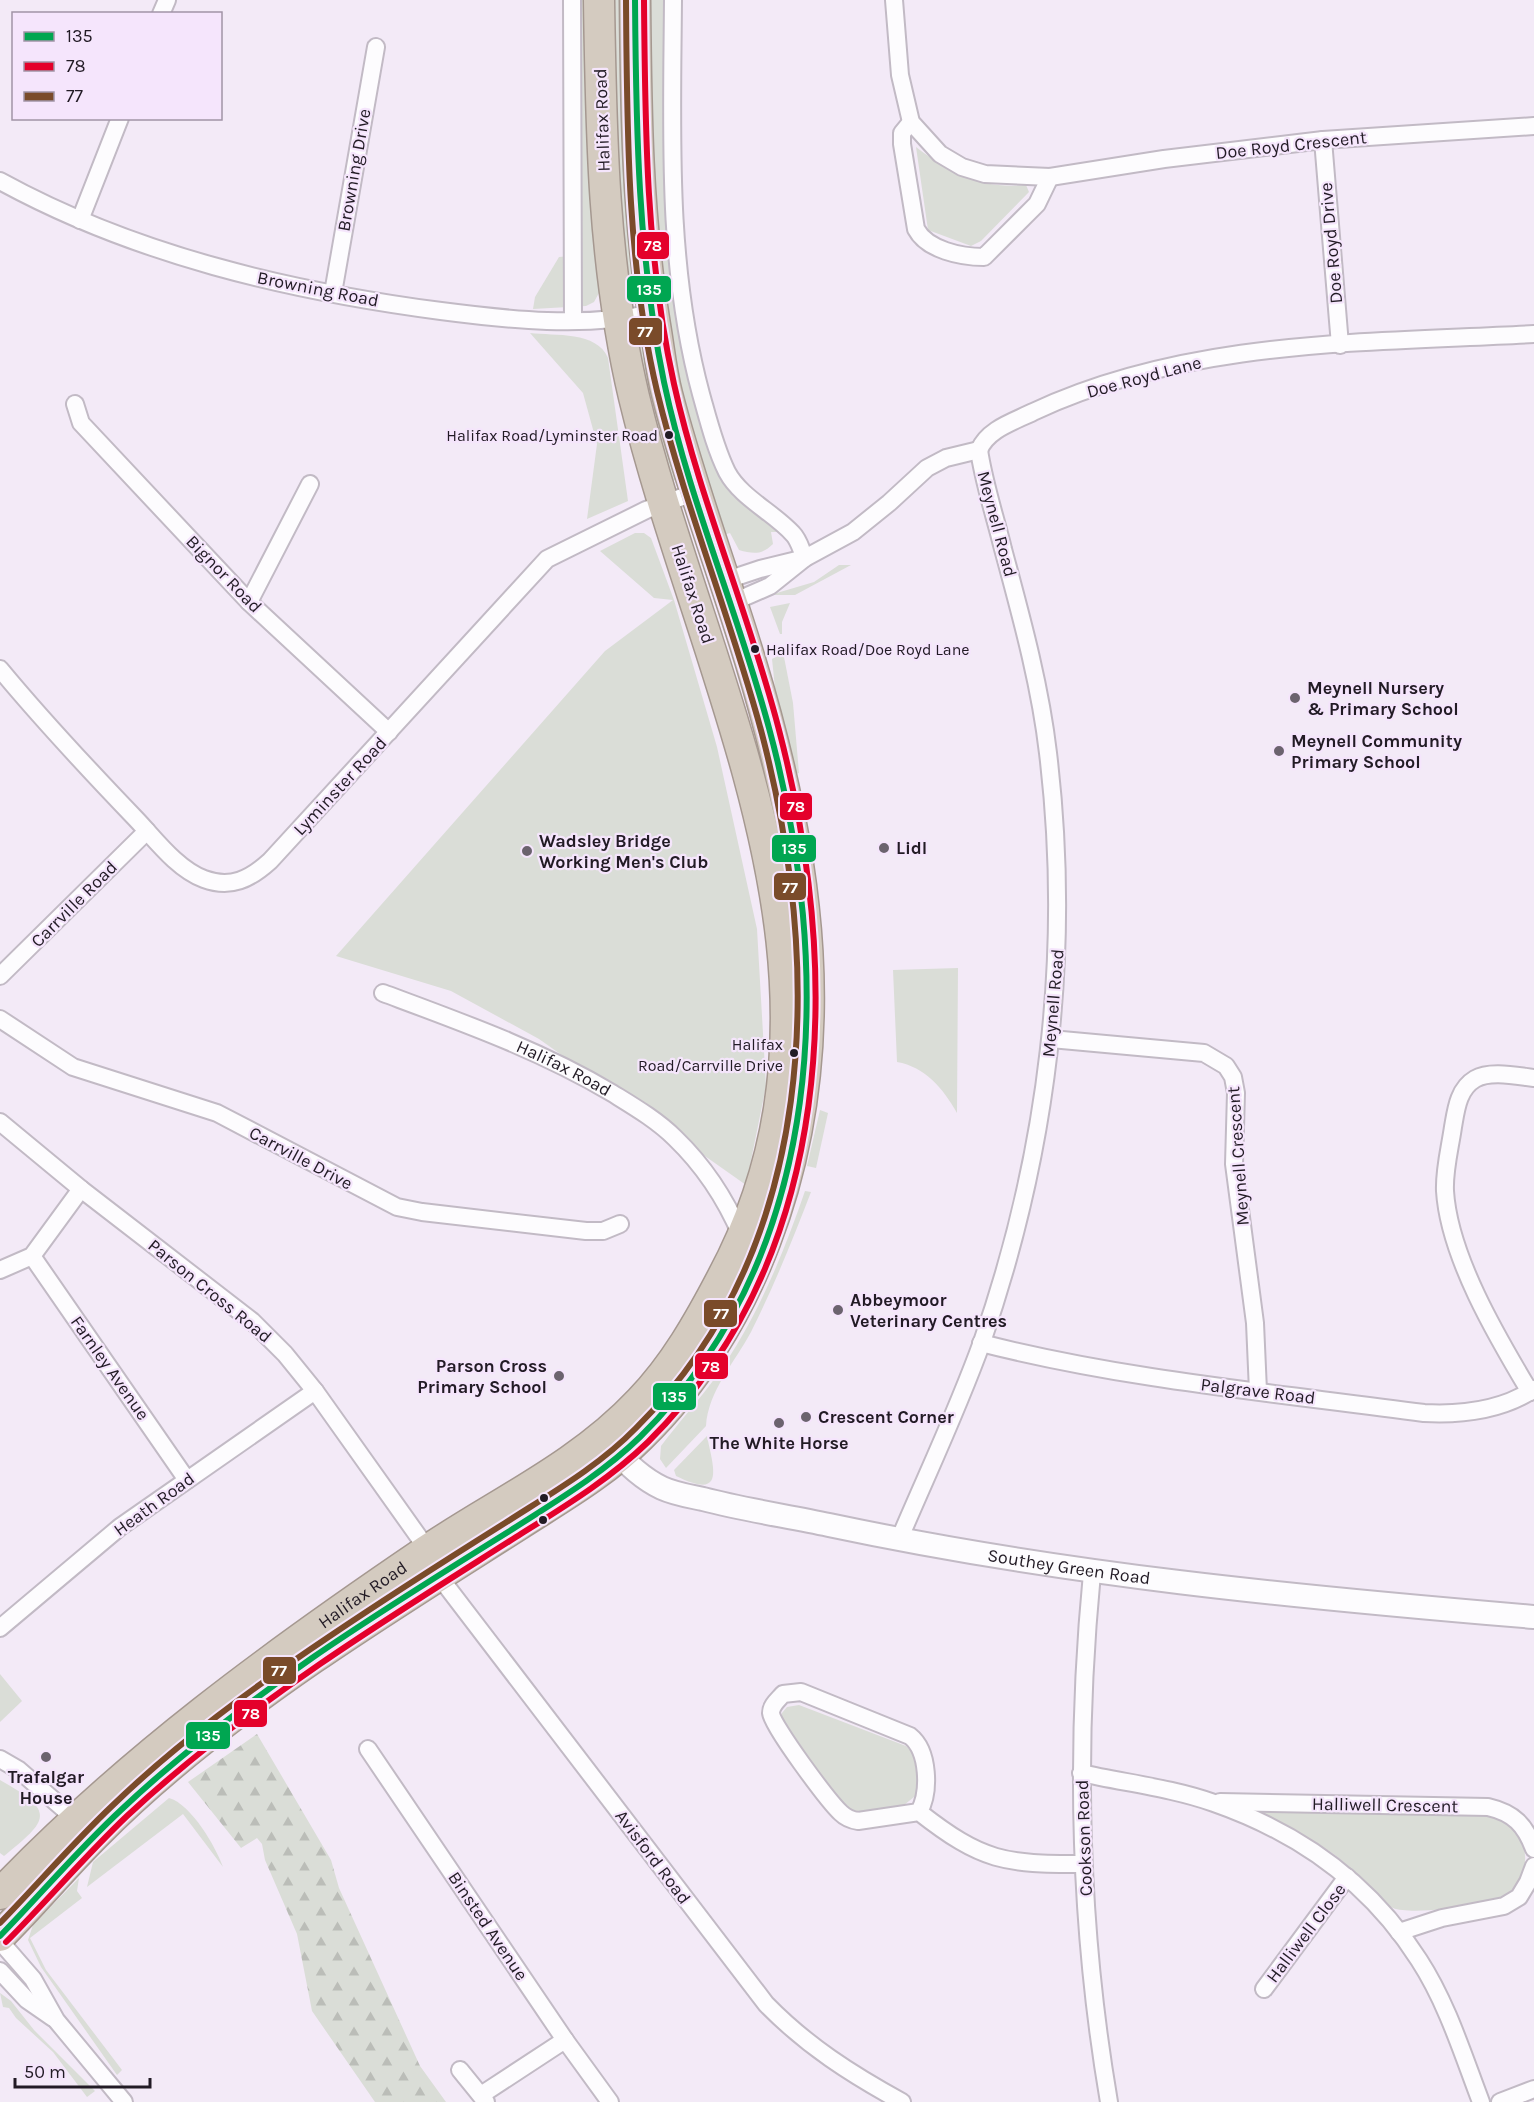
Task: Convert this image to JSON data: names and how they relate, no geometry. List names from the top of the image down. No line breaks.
{"streets":{"highway":["Halifax Road"],"street":["Doe Royd Crescent","Browning Drive","Doe Royd Drive","Browning Road","Doe Royd Lane","Meynell Road","Bignor Road","Lyminster Road","Carrville Road","Meynell Crescent","Carrville Drive","Parson Cross Road","Farnley Avenue","Palgrave Road","Heath Road","Southey Green Road","Halliwell Crescent","Cookson Road","Avisford Road","Binsted Avenue","Halliwell Close"]},"crossings":[["Halifax Road","Browning Road"],["Halifax Road","Lyminster Road"],["Halifax Road","Parson Cross Road"],["Halifax Road","Southey Green Road"],["Halifax Road","Avisford Road"],["Doe Royd Crescent","Doe Royd Drive"],["Browning Drive","Browning Road"],["Doe Royd Drive","Doe Royd Lane"],["Doe Royd Lane","Meynell Road"],["Meynell Road","Meynell Crescent"],["Meynell Road","Palgrave Road"],["Meynell Road","Southey Green Road"],["Bignor Road","Lyminster Road"],["Lyminster Road","Carrville Road"],["Meynell Crescent","Palgrave Road"],["Parson Cross Road","Heath Road"],["Parson Cross Road","Avisford Road"],["Farnley Avenue","Heath Road"],["Southey Green Road","Cookson Road"],["Halliwell Crescent","Cookson Road"],["Halliwell Crescent","Halliwell Close"]],"places":["Halifax Road/Lyminster Road","Halifax Road/Doe Royd Lane","Meynell Nursery & Primary School","Meynell Community Primary School","Lidl","Wadsley Bridge Working Men's Club","Halifax Road/Carrville Drive","Abbeymoor Veterinary Centres","Parson Cross Primary School","Crescent Corner","The White Horse","Trafalgar House"],"lines":["transit line 135","transit line 78","transit line 77"],"legend":["135","78","77"],"scale_bar":"50 m"}
